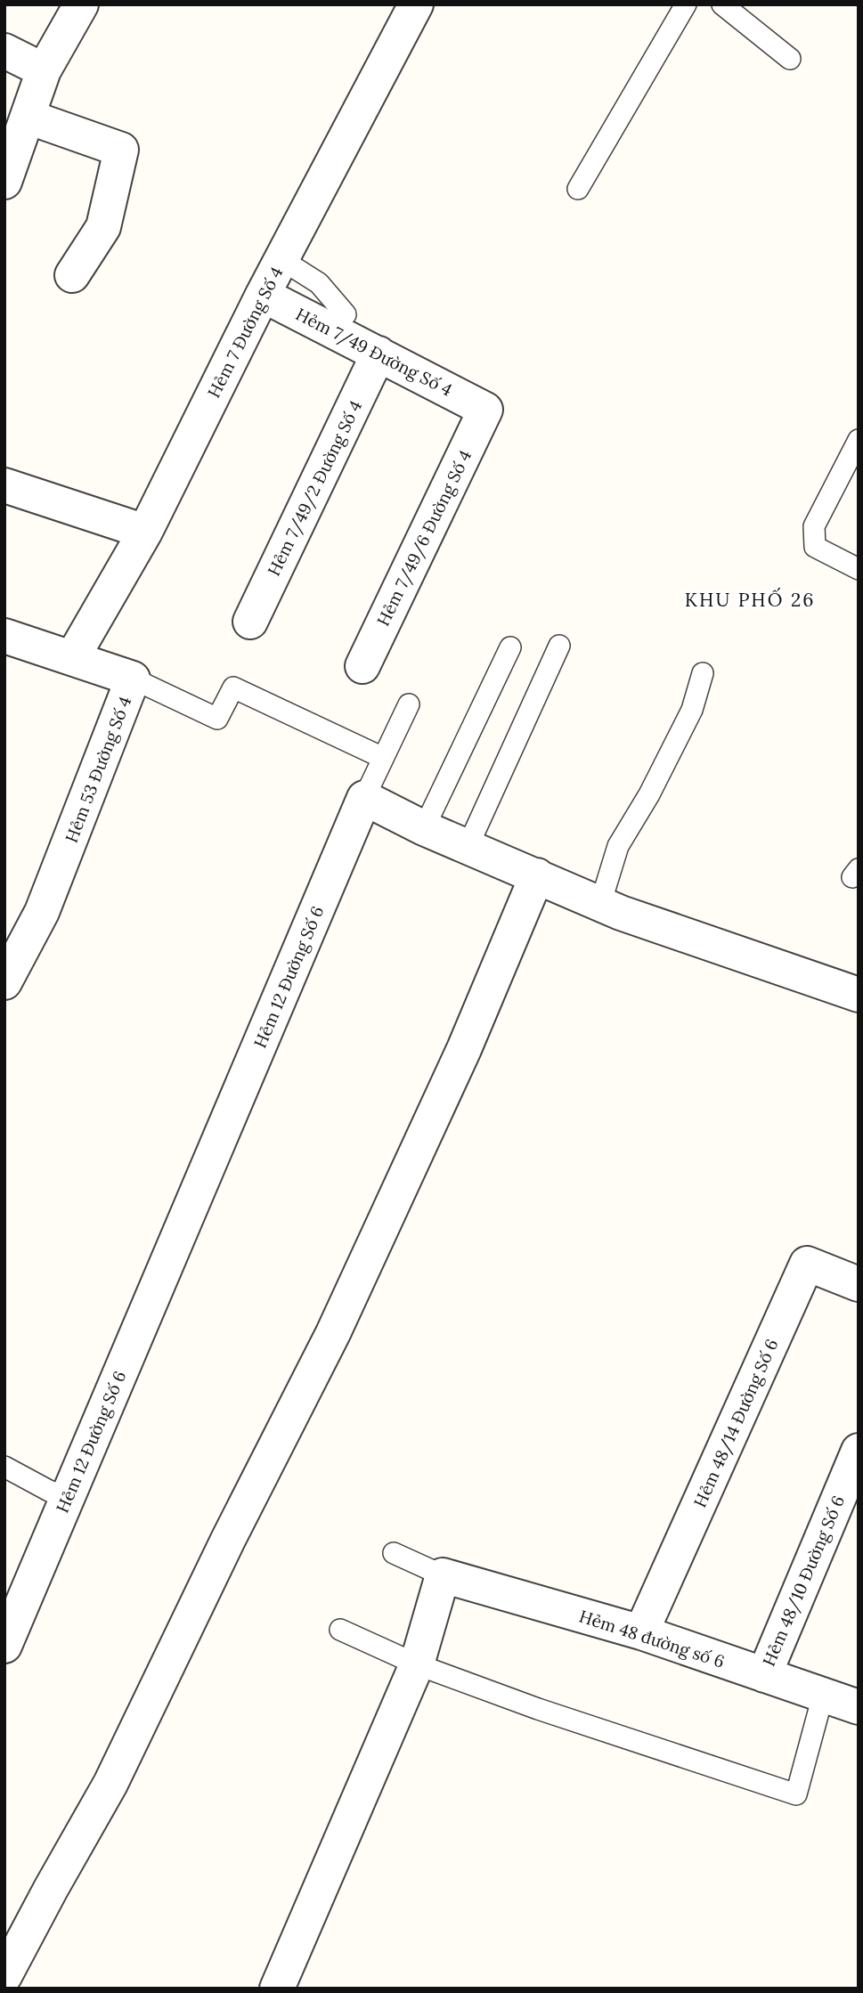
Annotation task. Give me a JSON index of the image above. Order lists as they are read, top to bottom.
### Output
{
  "streets": {
    "street": [
      "Hẻm 7 Đường Số 4",
      "Hẻm 7/49 Đường Số 4",
      "Hẻm 7/49/2 Đường Số 4",
      "Hẻm 7/49/6 Đường Số 4",
      "Hẻm 53 Đường Số 4",
      "Hẻm 12 Đường Số 6",
      "Hẻm 48/14 Đường Số 6",
      "Hẻm 48/10 Đường Số 6",
      "Hẻm 48 đường số 6"
    ]
  },
  "crossings": [
    ["Hẻm 7 Đường Số 4", "Hẻm 7/49 Đường Số 4"],
    ["Hẻm 7 Đường Số 4", "Hẻm 53 Đường Số 4"],
    ["Hẻm 7/49 Đường Số 4", "Hẻm 7/49/2 Đường Số 4"],
    ["Hẻm 7/49 Đường Số 4", "Hẻm 7/49/6 Đường Số 4"],
    ["Hẻm 48/14 Đường Số 6", "Hẻm 48 đường số 6"],
    ["Hẻm 48/10 Đường Số 6", "Hẻm 48 đường số 6"]
  ],
  "districts": ["KHU PHỐ 26"]
}
